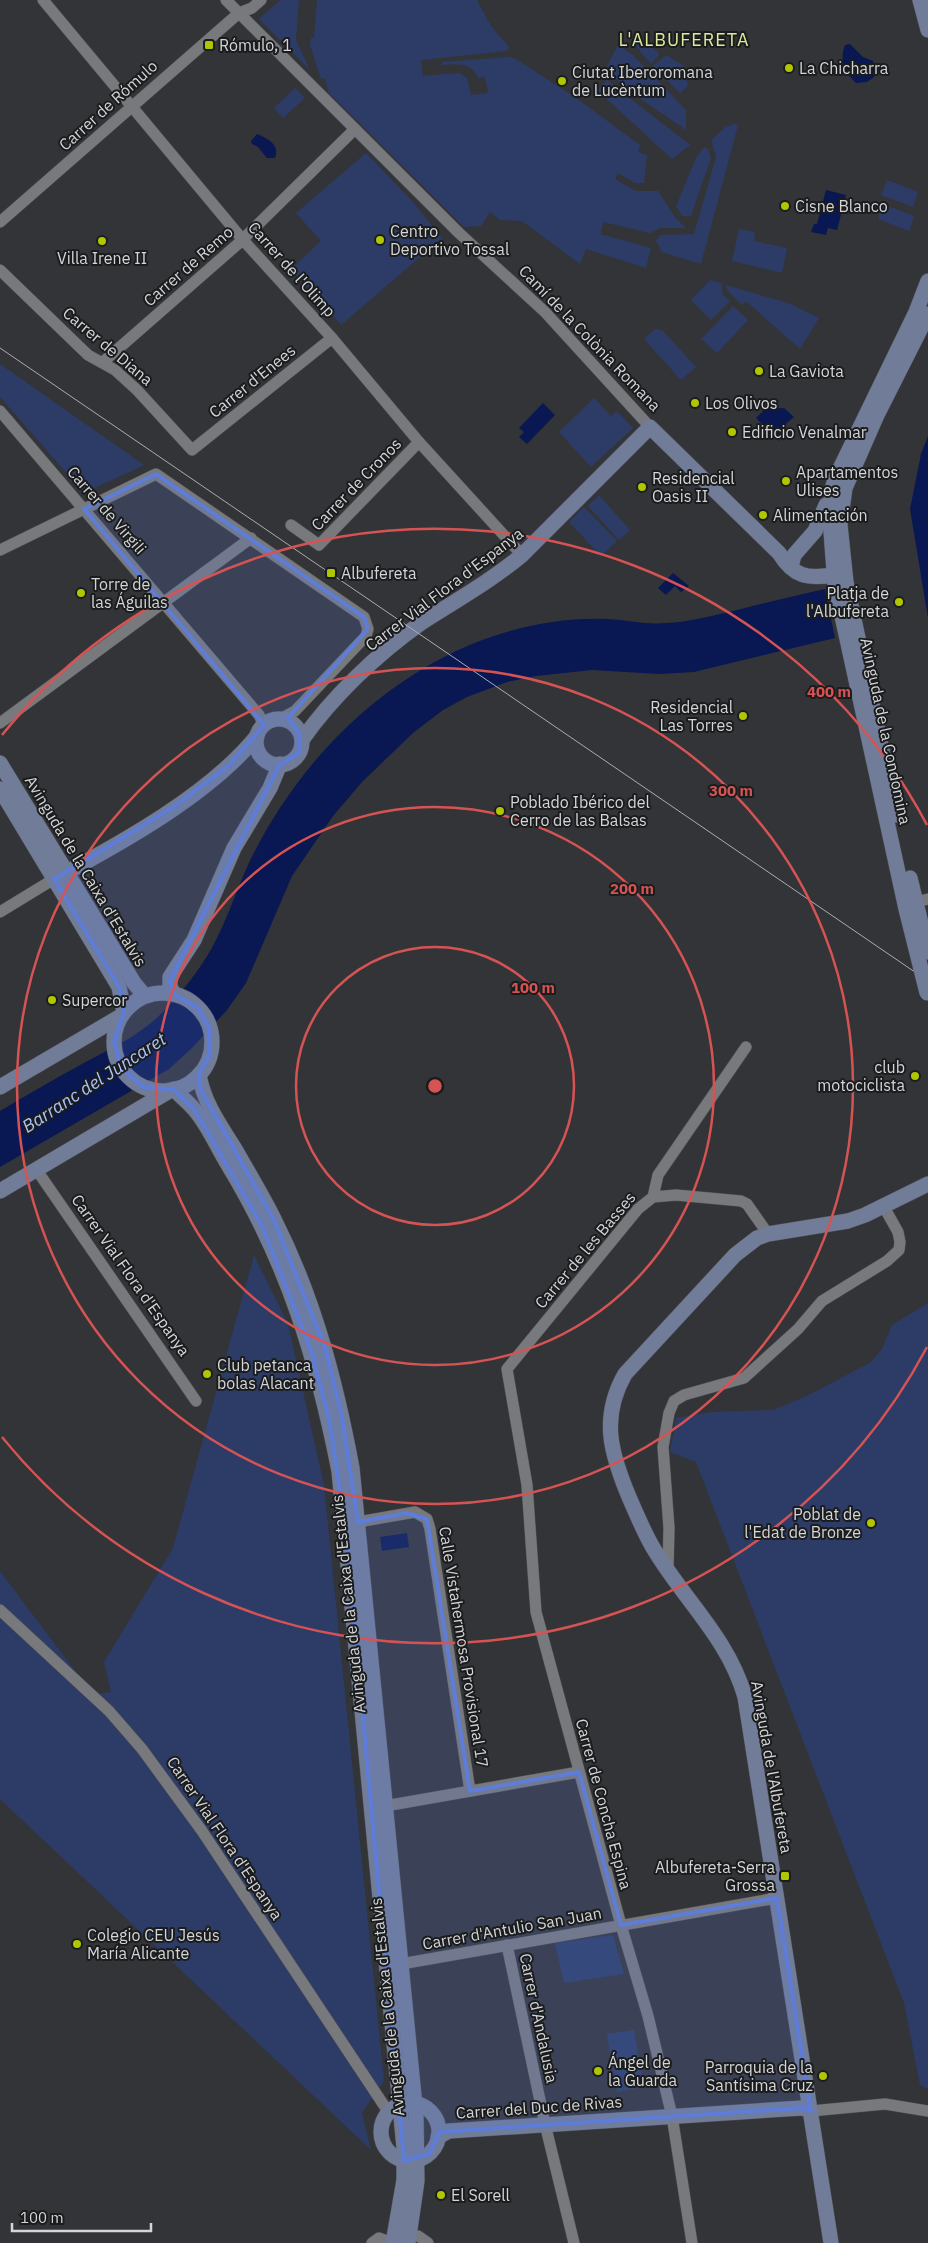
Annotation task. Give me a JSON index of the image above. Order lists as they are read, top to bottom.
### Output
{
  "streets": {
    "main road": [
      "Camí de la Colònia Romana",
      "Carrer Vial Flora d'Espanya",
      "Avinguda de la Condomina",
      "Avinguda de la Caixa d'Estalvis",
      "Avinguda de l'Albufereta",
      "Carrer del Duc de Rivas"
    ],
    "street": [
      "Carrer de Rómulo",
      "Carrer de Remo",
      "Carrer de l'Olimp",
      "Carrer de Diana",
      "Carrer d'Enees",
      "Carrer de Cronos",
      "Carrer de Virgili",
      "Carrer de les Basses",
      "Calle Vistahermosa Provisional 17",
      "Carrer de Concha Espina",
      "Carrer d'Antulio San Juan",
      "Carrer d'Andalusia"
    ]
  },
  "crossings": [
    ["Carrer de Rómulo", "Carrer de l'Olimp"],
    ["Carrer de Rómulo", "Camí de la Colònia Romana"],
    ["Carrer de Remo", "Carrer de l'Olimp"],
    ["Carrer de Remo", "Camí de la Colònia Romana"],
    ["Carrer de Remo", "Carrer de Diana"],
    ["Carrer de l'Olimp", "Carrer d'Enees"],
    ["Carrer de l'Olimp", "Carrer de Cronos"],
    ["Carrer de l'Olimp", "Carrer Vial Flora d'Espanya"],
    ["Camí de la Colònia Romana", "Carrer Vial Flora d'Espanya"],
    ["Carrer de Diana", "Carrer d'Enees"],
    ["Carrer de Virgili", "Carrer Vial Flora d'Espanya"],
    ["Carrer Vial Flora d'Espanya", "Avinguda de la Caixa d'Estalvis"],
    ["Avinguda de la Caixa d'Estalvis", "Calle Vistahermosa Provisional 17"],
    ["Avinguda de la Caixa d'Estalvis", "Carrer d'Antulio San Juan"],
    ["Carrer de les Basses", "Carrer de Concha Espina"],
    ["Avinguda de l'Albufereta", "Carrer d'Antulio San Juan"],
    ["Avinguda de l'Albufereta", "Carrer del Duc de Rivas"],
    ["Carrer de Concha Espina", "Carrer d'Antulio San Juan"],
    ["Carrer de Concha Espina", "Carrer del Duc de Rivas"],
    ["Carrer d'Antulio San Juan", "Carrer d'Andalusia"],
    ["Carrer d'Andalusia", "Carrer del Duc de Rivas"]
  ],
  "districts": ["L'ALBUFERETA"],
  "water": ["Barranc del Juncaret"],
  "places": {
    "transit": ["Rómulo, 1", "Albufereta", "Albufereta-Serra Grossa"],
    "other": [
      "La Chicharra",
      "Ciutat Iberoromana de Lucèntum",
      "Cisne Blanco",
      "Centro Deportivo Tossal",
      "Villa Irene II",
      "La Gaviota",
      "Los Olivos",
      "Edificio Venalmar",
      "Apartamentos Ulises",
      "Residencial Oasis II",
      "Alimentación",
      "Torre de las Águilas",
      "Platja de l'Albufereta",
      "Residencial Las Torres",
      "Poblado Ibérico del Cerro de las Balsas",
      "Supercor",
      "club motociclista",
      "Club petanca bolas Alacant",
      "Poblat de l'Edat de Bronze",
      "Colegio CEU Jesús María Alicante",
      "Ángel de la Guarda",
      "Parroquia de la Santísima Cruz",
      "El Sorell"
    ]
  },
  "scale_bar": "100 m",
  "rings": [
    "400 m",
    "300 m",
    "200 m",
    "100 m"
  ]
}
